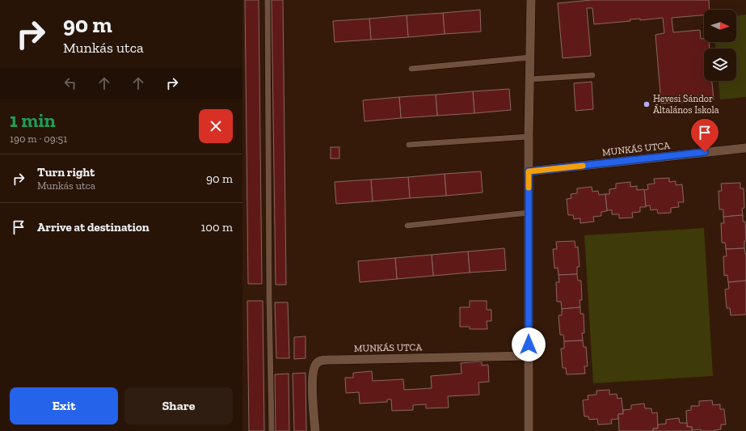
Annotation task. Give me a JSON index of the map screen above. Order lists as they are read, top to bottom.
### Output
{
  "streets": {
    "street": ["MUNKÁS UTCA"]
  },
  "places": ["Hevesi Sándor Általános Iskola"],
  "north": "right",
  "page": {
    "turn": ["90 m", "Munkás utca"],
    "heading": ["1 min", "190 m · 09:51"],
    "list": [
      {
        "name": "Turn right",
        "note": "Munkás utca",
        "value": "90 m"
      },
      {
        "name": "Arrive at destination",
        "value": "100 m"
      }
    ],
    "buttons": ["Exit", "Share"]
  }
}
